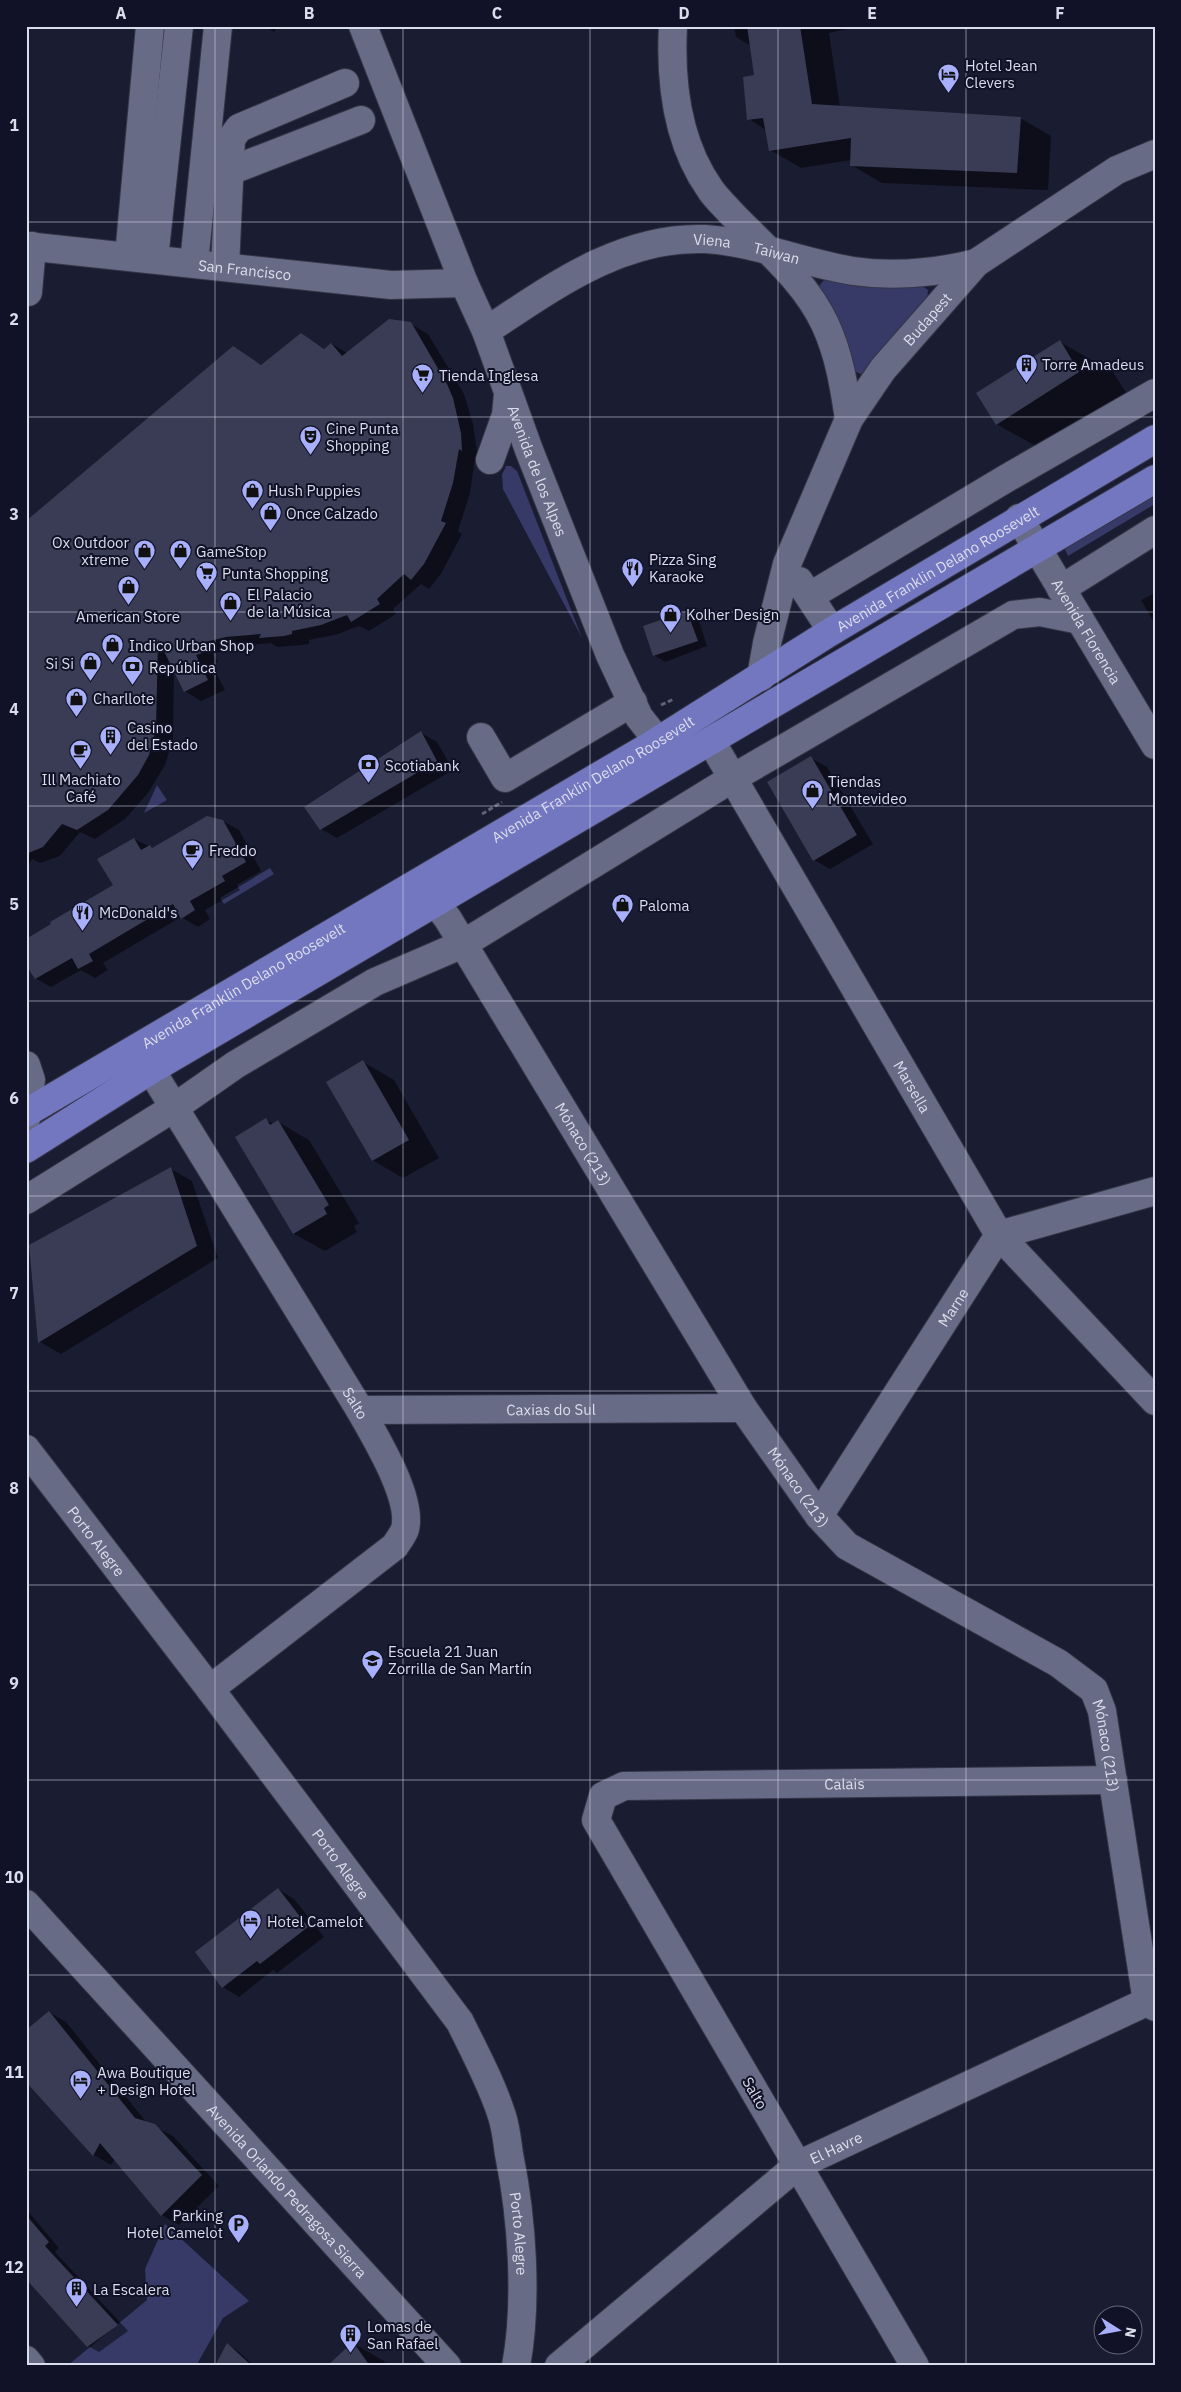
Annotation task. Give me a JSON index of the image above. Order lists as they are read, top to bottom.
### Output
{
  "streets": {
    "main road": ["Avenida Franklin Delano Roosevelt"],
    "street": [
      "Viena",
      "Taiwan",
      "San Francisco",
      "Budapest",
      "Avenida de los Alpes",
      "Avenida Florencia",
      "Marsella",
      "Mónaco (213)",
      "Marne",
      "Salto",
      "Caxias do Sul",
      "Porto Alegre",
      "Calais",
      "El Havre",
      "Avenida Orlando Pedragosa Sierra"
    ]
  },
  "crossings": [
    ["Viena", "Taiwan"],
    ["Viena", "Avenida de los Alpes"],
    ["Taiwan", "Budapest"],
    ["San Francisco", "Avenida de los Alpes"],
    ["Budapest", "Avenida Franklin Delano Roosevelt"],
    ["Avenida de los Alpes", "Avenida Franklin Delano Roosevelt"],
    ["Avenida Franklin Delano Roosevelt", "Avenida Florencia"],
    ["Avenida Franklin Delano Roosevelt", "Marsella"],
    ["Avenida Franklin Delano Roosevelt", "Mónaco (213)"],
    ["Avenida Franklin Delano Roosevelt", "Salto"],
    ["Marsella", "Marne"],
    ["Mónaco (213)", "Marne"],
    ["Mónaco (213)", "Caxias do Sul"],
    ["Mónaco (213)", "Calais"],
    ["Mónaco (213)", "El Havre"],
    ["Salto", "Caxias do Sul"],
    ["Salto", "Porto Alegre"],
    ["Salto", "Calais"],
    ["Salto", "El Havre"]
  ],
  "places": {
    "hotel": ["Hotel Jean Clevers", "Hotel Camelot", "Awa Boutique + Design Hotel"],
    "building": [
      "Torre Amadeus",
      "Casino del Estado",
      "La Escalera",
      "Lomas de San Rafael"
    ],
    "supermarket": ["Tienda Inglesa", "Punta Shopping"],
    "theatre": ["Cine Punta Shopping"],
    "shop": [
      "Hush Puppies",
      "Once Calzado",
      "Ox Outdoor xtreme",
      "GameStop",
      "American Store",
      "El Palacio de la Música",
      "Kolher Design",
      "Indico Urban Shop",
      "Si Si",
      "Charllote",
      "Tiendas Montevideo",
      "Paloma"
    ],
    "restaurant": ["Pizza Sing Karaoke", "McDonald's"],
    "bank": ["República", "Scotiabank"],
    "cafe": ["Ill Machiato Café", "Freddo"],
    "school or university": ["Escuela 21 Juan Zorrilla de San Martín"],
    "parking": ["Parking Hotel Camelot"]
  },
  "north": "right",
  "grid": {
    "columns": [
      "A",
      "B",
      "C",
      "D",
      "E",
      "F"
    ],
    "rows": [
      "1",
      "2",
      "3",
      "4",
      "5",
      "6",
      "7",
      "8",
      "9",
      "10",
      "11",
      "12"
    ]
  }
}
